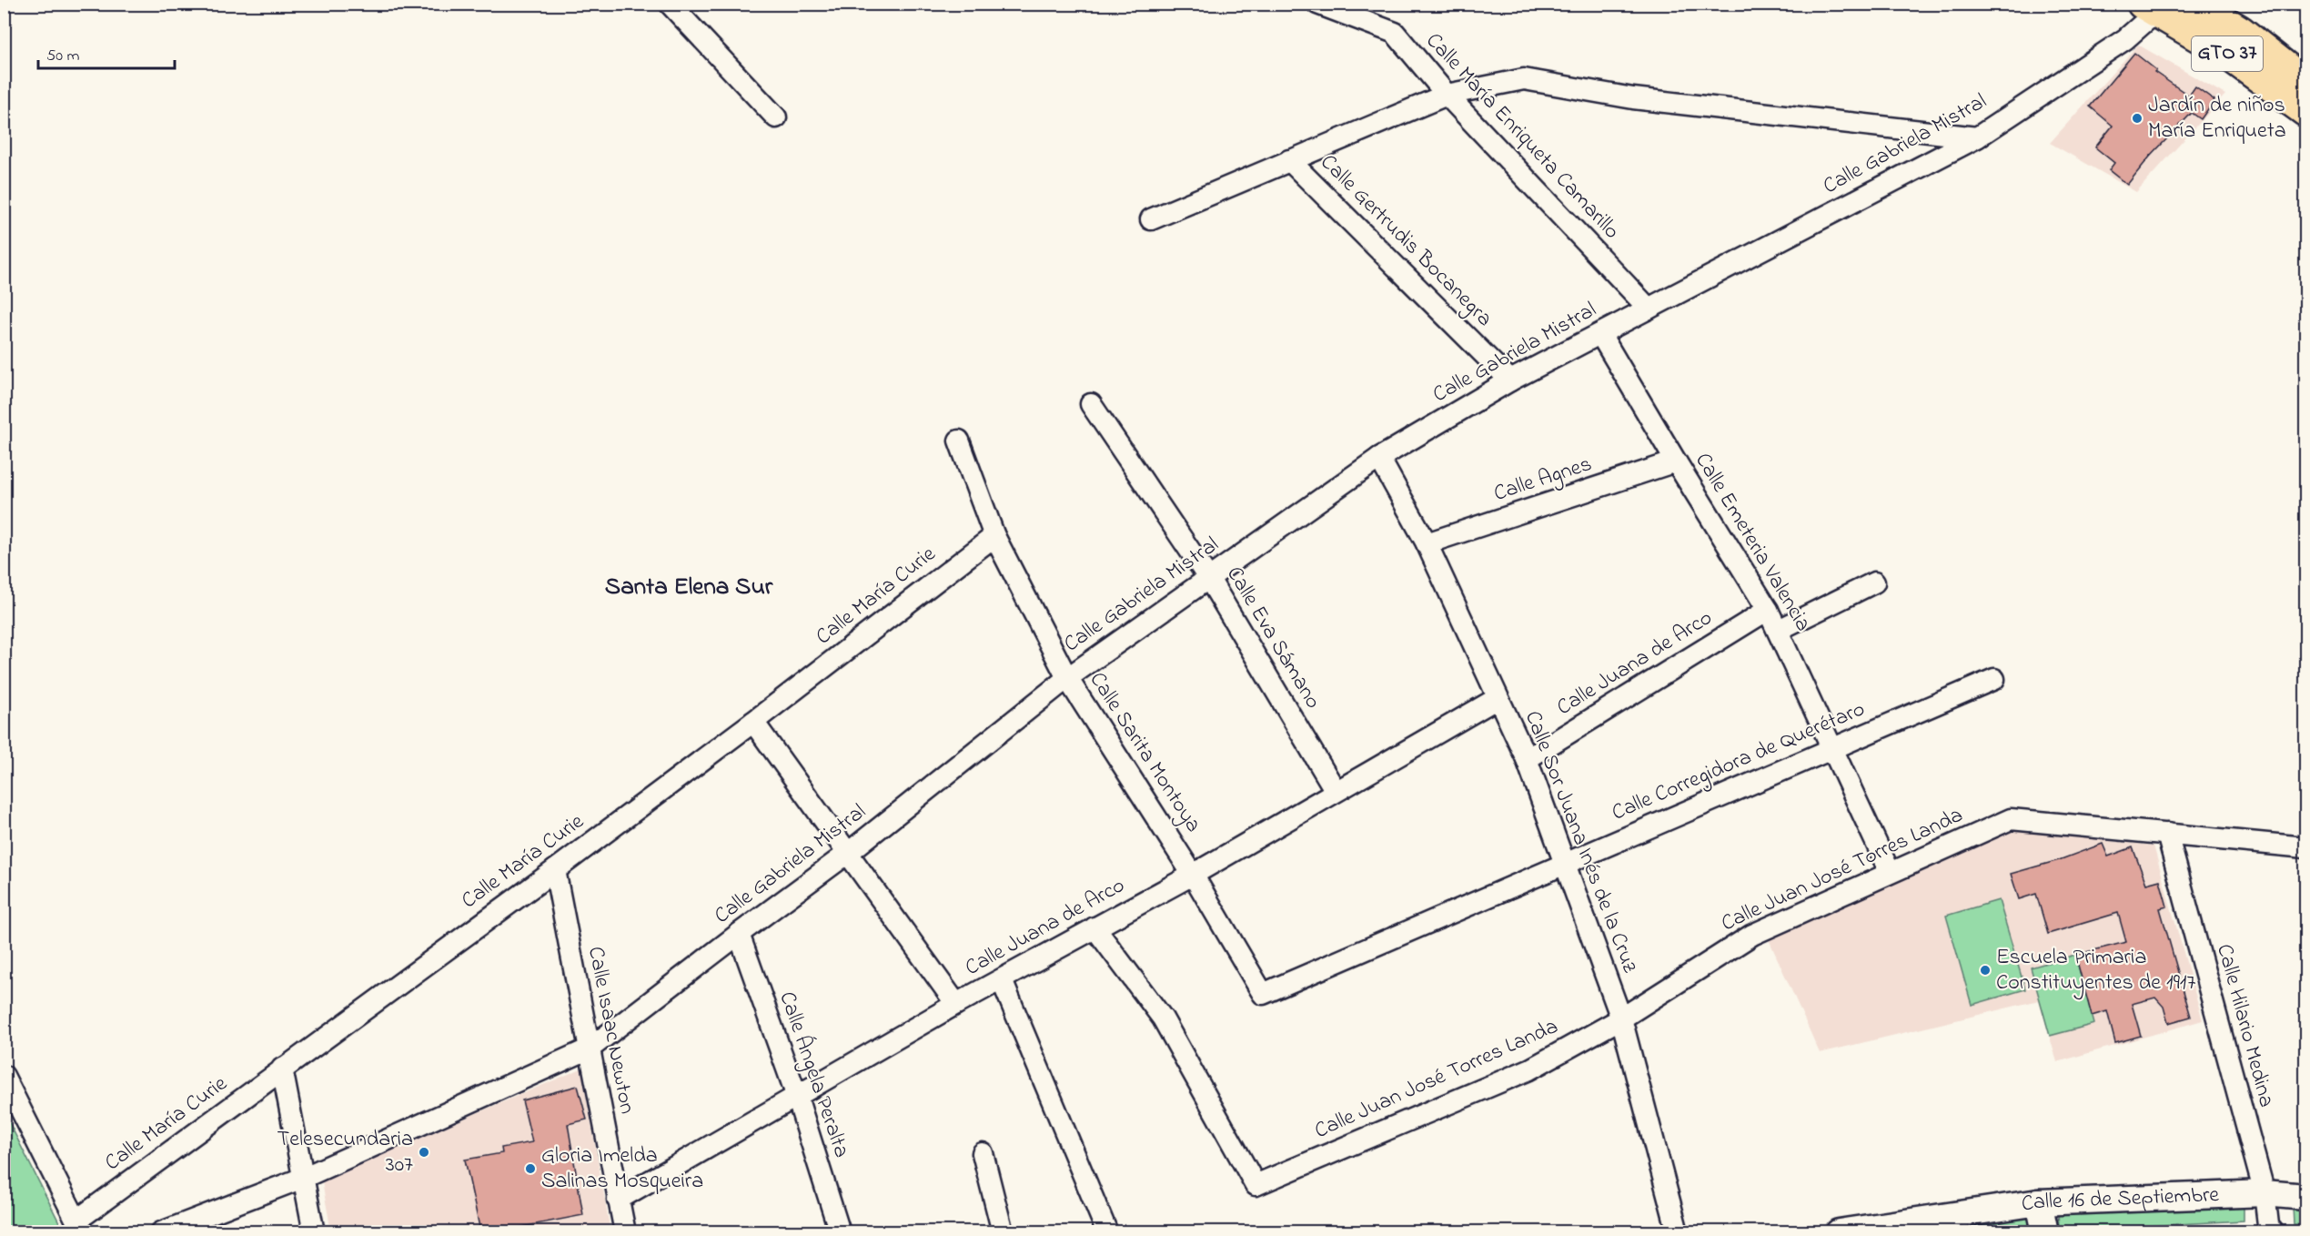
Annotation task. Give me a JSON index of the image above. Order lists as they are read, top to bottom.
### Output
{
  "streets": {
    "main road": ["GTO 37"],
    "street": [
      "Calle María Enriqueta Camarillo",
      "Calle Gabriela Mistral",
      "Calle Gertrudis Bocanegra",
      "Calle Agnes",
      "Calle Emeteria Valencia",
      "Calle María Curie",
      "Calle Eva Sámano",
      "Calle Juana de Arco",
      "Calle Sarita Montoya",
      "Calle Corregidora de Querétaro",
      "Calle Sor Juana Inés de la Cruz",
      "Calle Juan José Torres Landa",
      "Calle Hilario Medina",
      "Calle Isaac Newton",
      "Calle Ángela Peralta",
      "Calle 16 de Septiembre"
    ]
  },
  "crossings": [
    ["GTO 37", "Calle Gabriela Mistral"],
    ["Calle María Enriqueta Camarillo", "Calle Gabriela Mistral"],
    ["Calle Gabriela Mistral", "Calle Gertrudis Bocanegra"],
    ["Calle Gabriela Mistral", "Calle Emeteria Valencia"],
    ["Calle Gabriela Mistral", "Calle Eva Sámano"],
    ["Calle Gabriela Mistral", "Calle Sarita Montoya"],
    ["Calle Gabriela Mistral", "Calle Sor Juana Inés de la Cruz"],
    ["Calle Gabriela Mistral", "Calle Isaac Newton"],
    ["Calle Gabriela Mistral", "Calle Ángela Peralta"],
    ["Calle Agnes", "Calle Emeteria Valencia"],
    ["Calle Agnes", "Calle Sor Juana Inés de la Cruz"],
    ["Calle Emeteria Valencia", "Calle Juana de Arco"],
    ["Calle Emeteria Valencia", "Calle Corregidora de Querétaro"],
    ["Calle Emeteria Valencia", "Calle Juan José Torres Landa"],
    ["Calle María Curie", "Calle Sarita Montoya"],
    ["Calle María Curie", "Calle Isaac Newton"],
    ["Calle Eva Sámano", "Calle Juana de Arco"],
    ["Calle Juana de Arco", "Calle Sarita Montoya"],
    ["Calle Juana de Arco", "Calle Sor Juana Inés de la Cruz"],
    ["Calle Juana de Arco", "Calle Juan José Torres Landa"],
    ["Calle Juana de Arco", "Calle Isaac Newton"],
    ["Calle Juana de Arco", "Calle Ángela Peralta"],
    ["Calle Sarita Montoya", "Calle Corregidora de Querétaro"],
    ["Calle Corregidora de Querétaro", "Calle Sor Juana Inés de la Cruz"],
    ["Calle Sor Juana Inés de la Cruz", "Calle Juan José Torres Landa"],
    ["Calle Juan José Torres Landa", "Calle Hilario Medina"],
    ["Calle Hilario Medina", "Calle 16 de Septiembre"]
  ],
  "districts": ["Santa Elena Sur"],
  "places": [
    "Jardín de niños María Enriqueta",
    "Escuela Primaria Constituyentes de 1917",
    "Telesecundaria 307",
    "Gloria Imelda Salinas Mosqueira"
  ],
  "scale_bar": "50 m"
}
